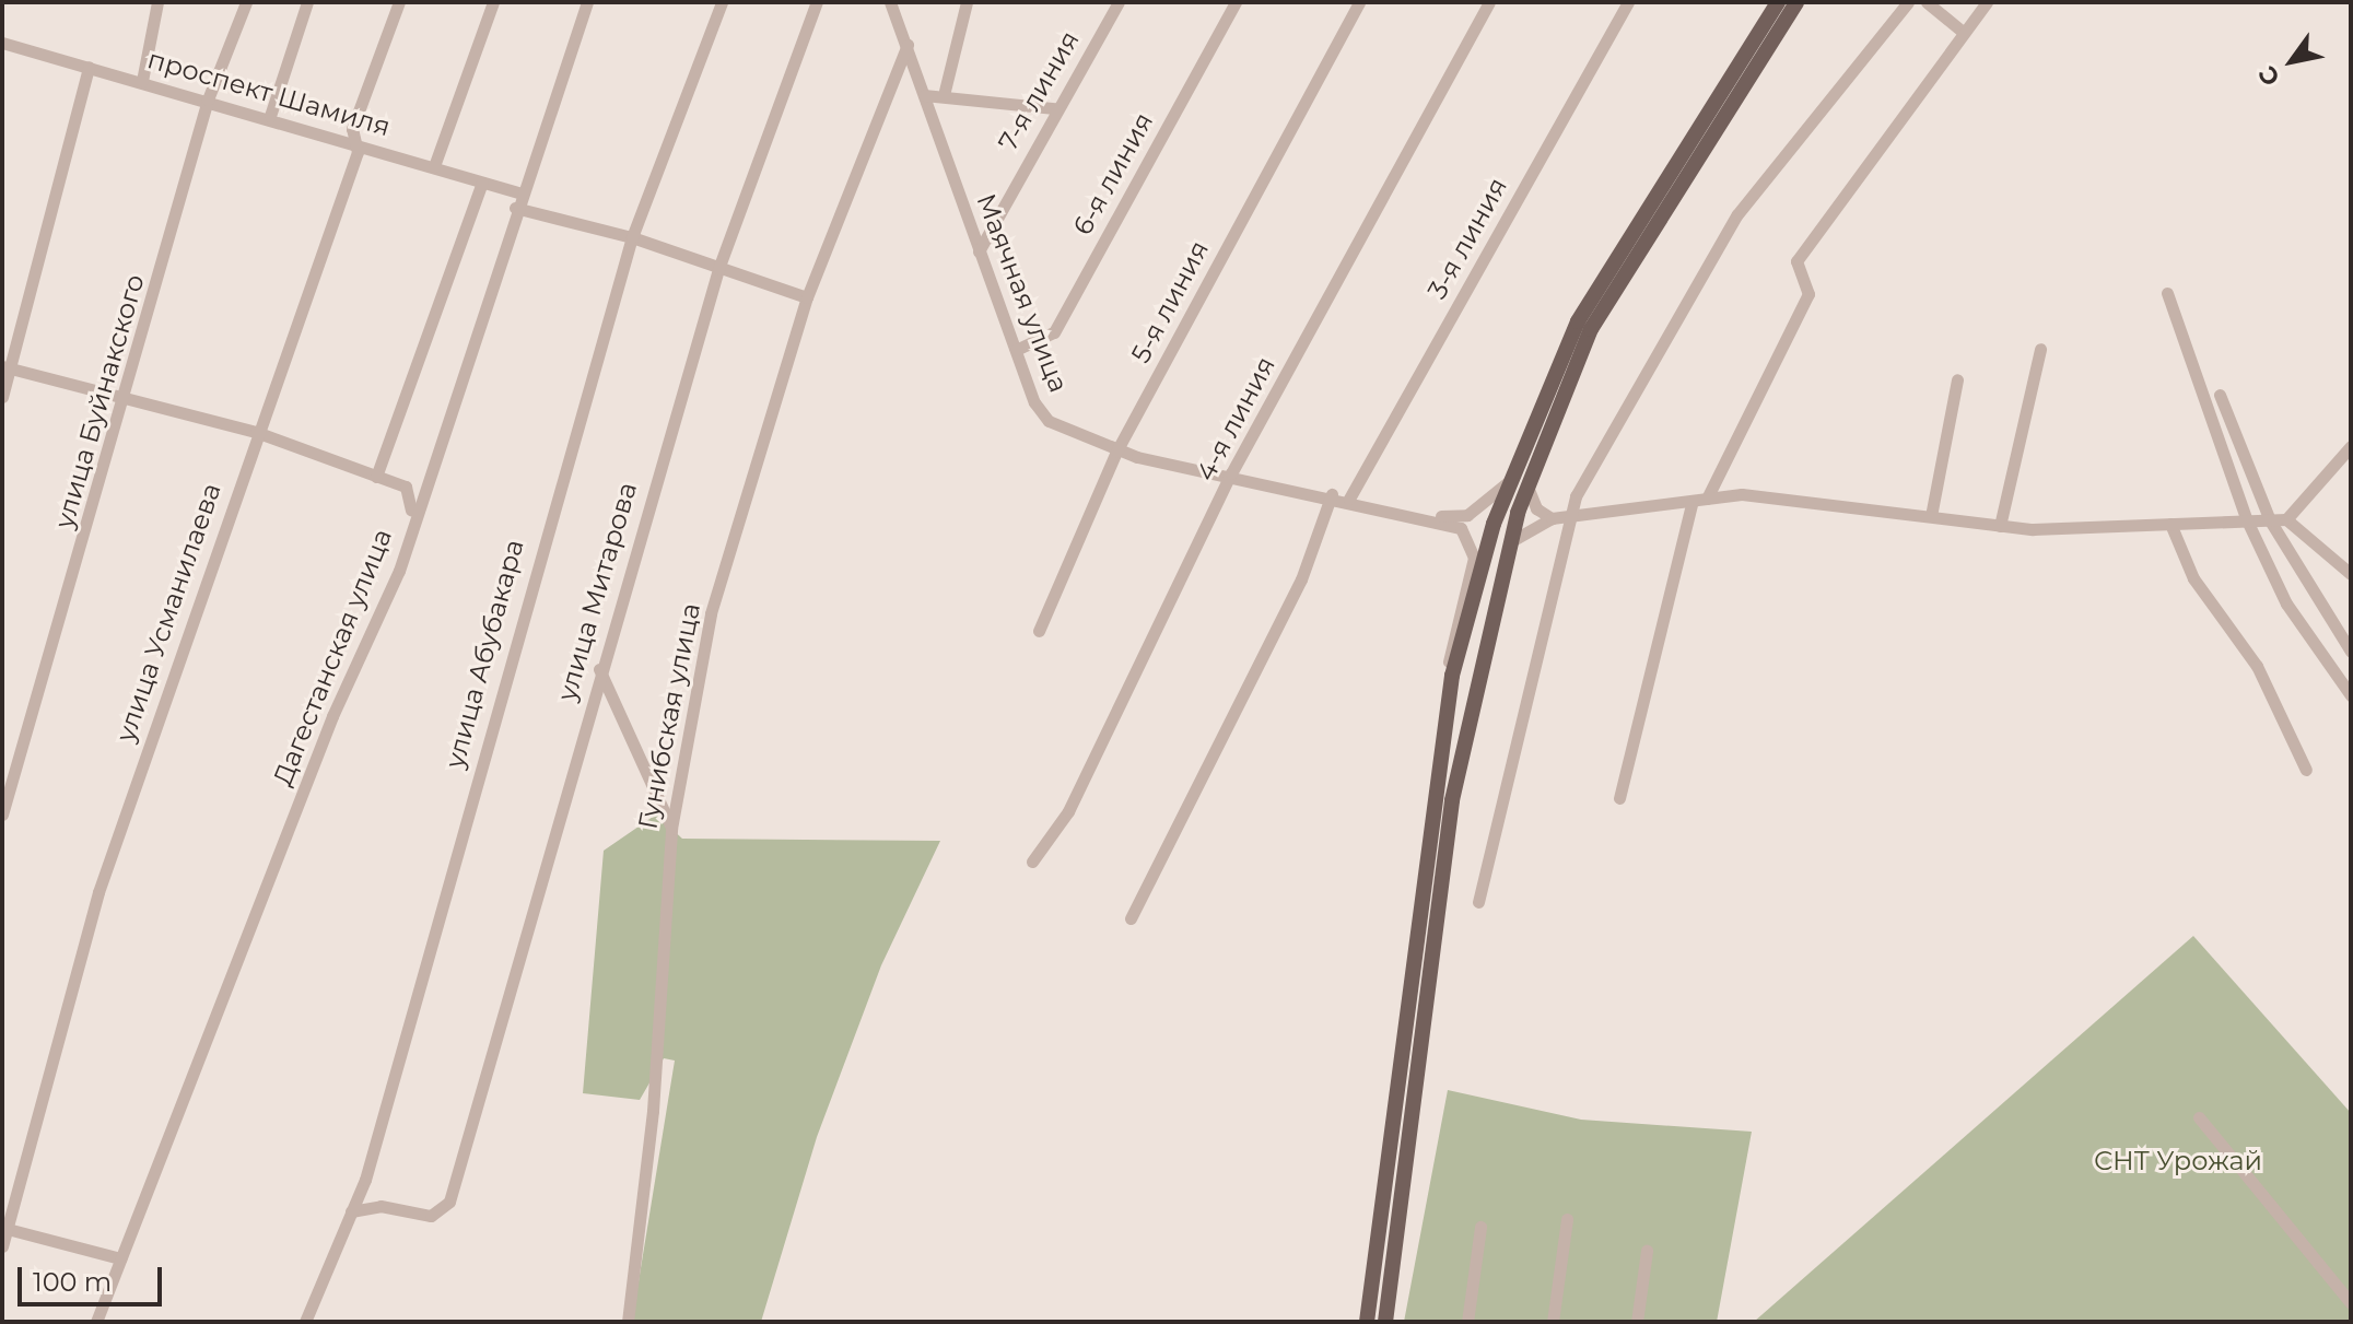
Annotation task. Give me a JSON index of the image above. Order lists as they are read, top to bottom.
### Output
{
  "streets": {
    "street": [
      "7-я линия",
      "проспект Шамиля",
      "6-я линия",
      "3-я линия",
      "Маячная улица",
      "5-я линия",
      "улица Буйнакского",
      "4-я линия",
      "улица Митарова",
      "улица Усманилаева",
      "улица Абубакара",
      "Дагестанская улица",
      "Гунибская улица"
    ]
  },
  "crossings": [
    ["7-я линия", "Маячная улица"],
    ["проспект Шамиля", "улица Буйнакского"],
    ["проспект Шамиля", "улица Усманилаева"],
    ["проспект Шамиля", "Дагестанская улица"],
    ["6-я линия", "Маячная улица"],
    ["3-я линия", "Маячная улица"],
    ["Маячная улица", "5-я линия"],
    ["Маячная улица", "4-я линия"],
    ["Маячная улица", "Гунибская улица"],
    ["улица Митарова", "улица Абубакара"]
  ],
  "parks": ["СНТ Урожай"],
  "scale_bar": "100 m",
  "north": "bottom left"
}
